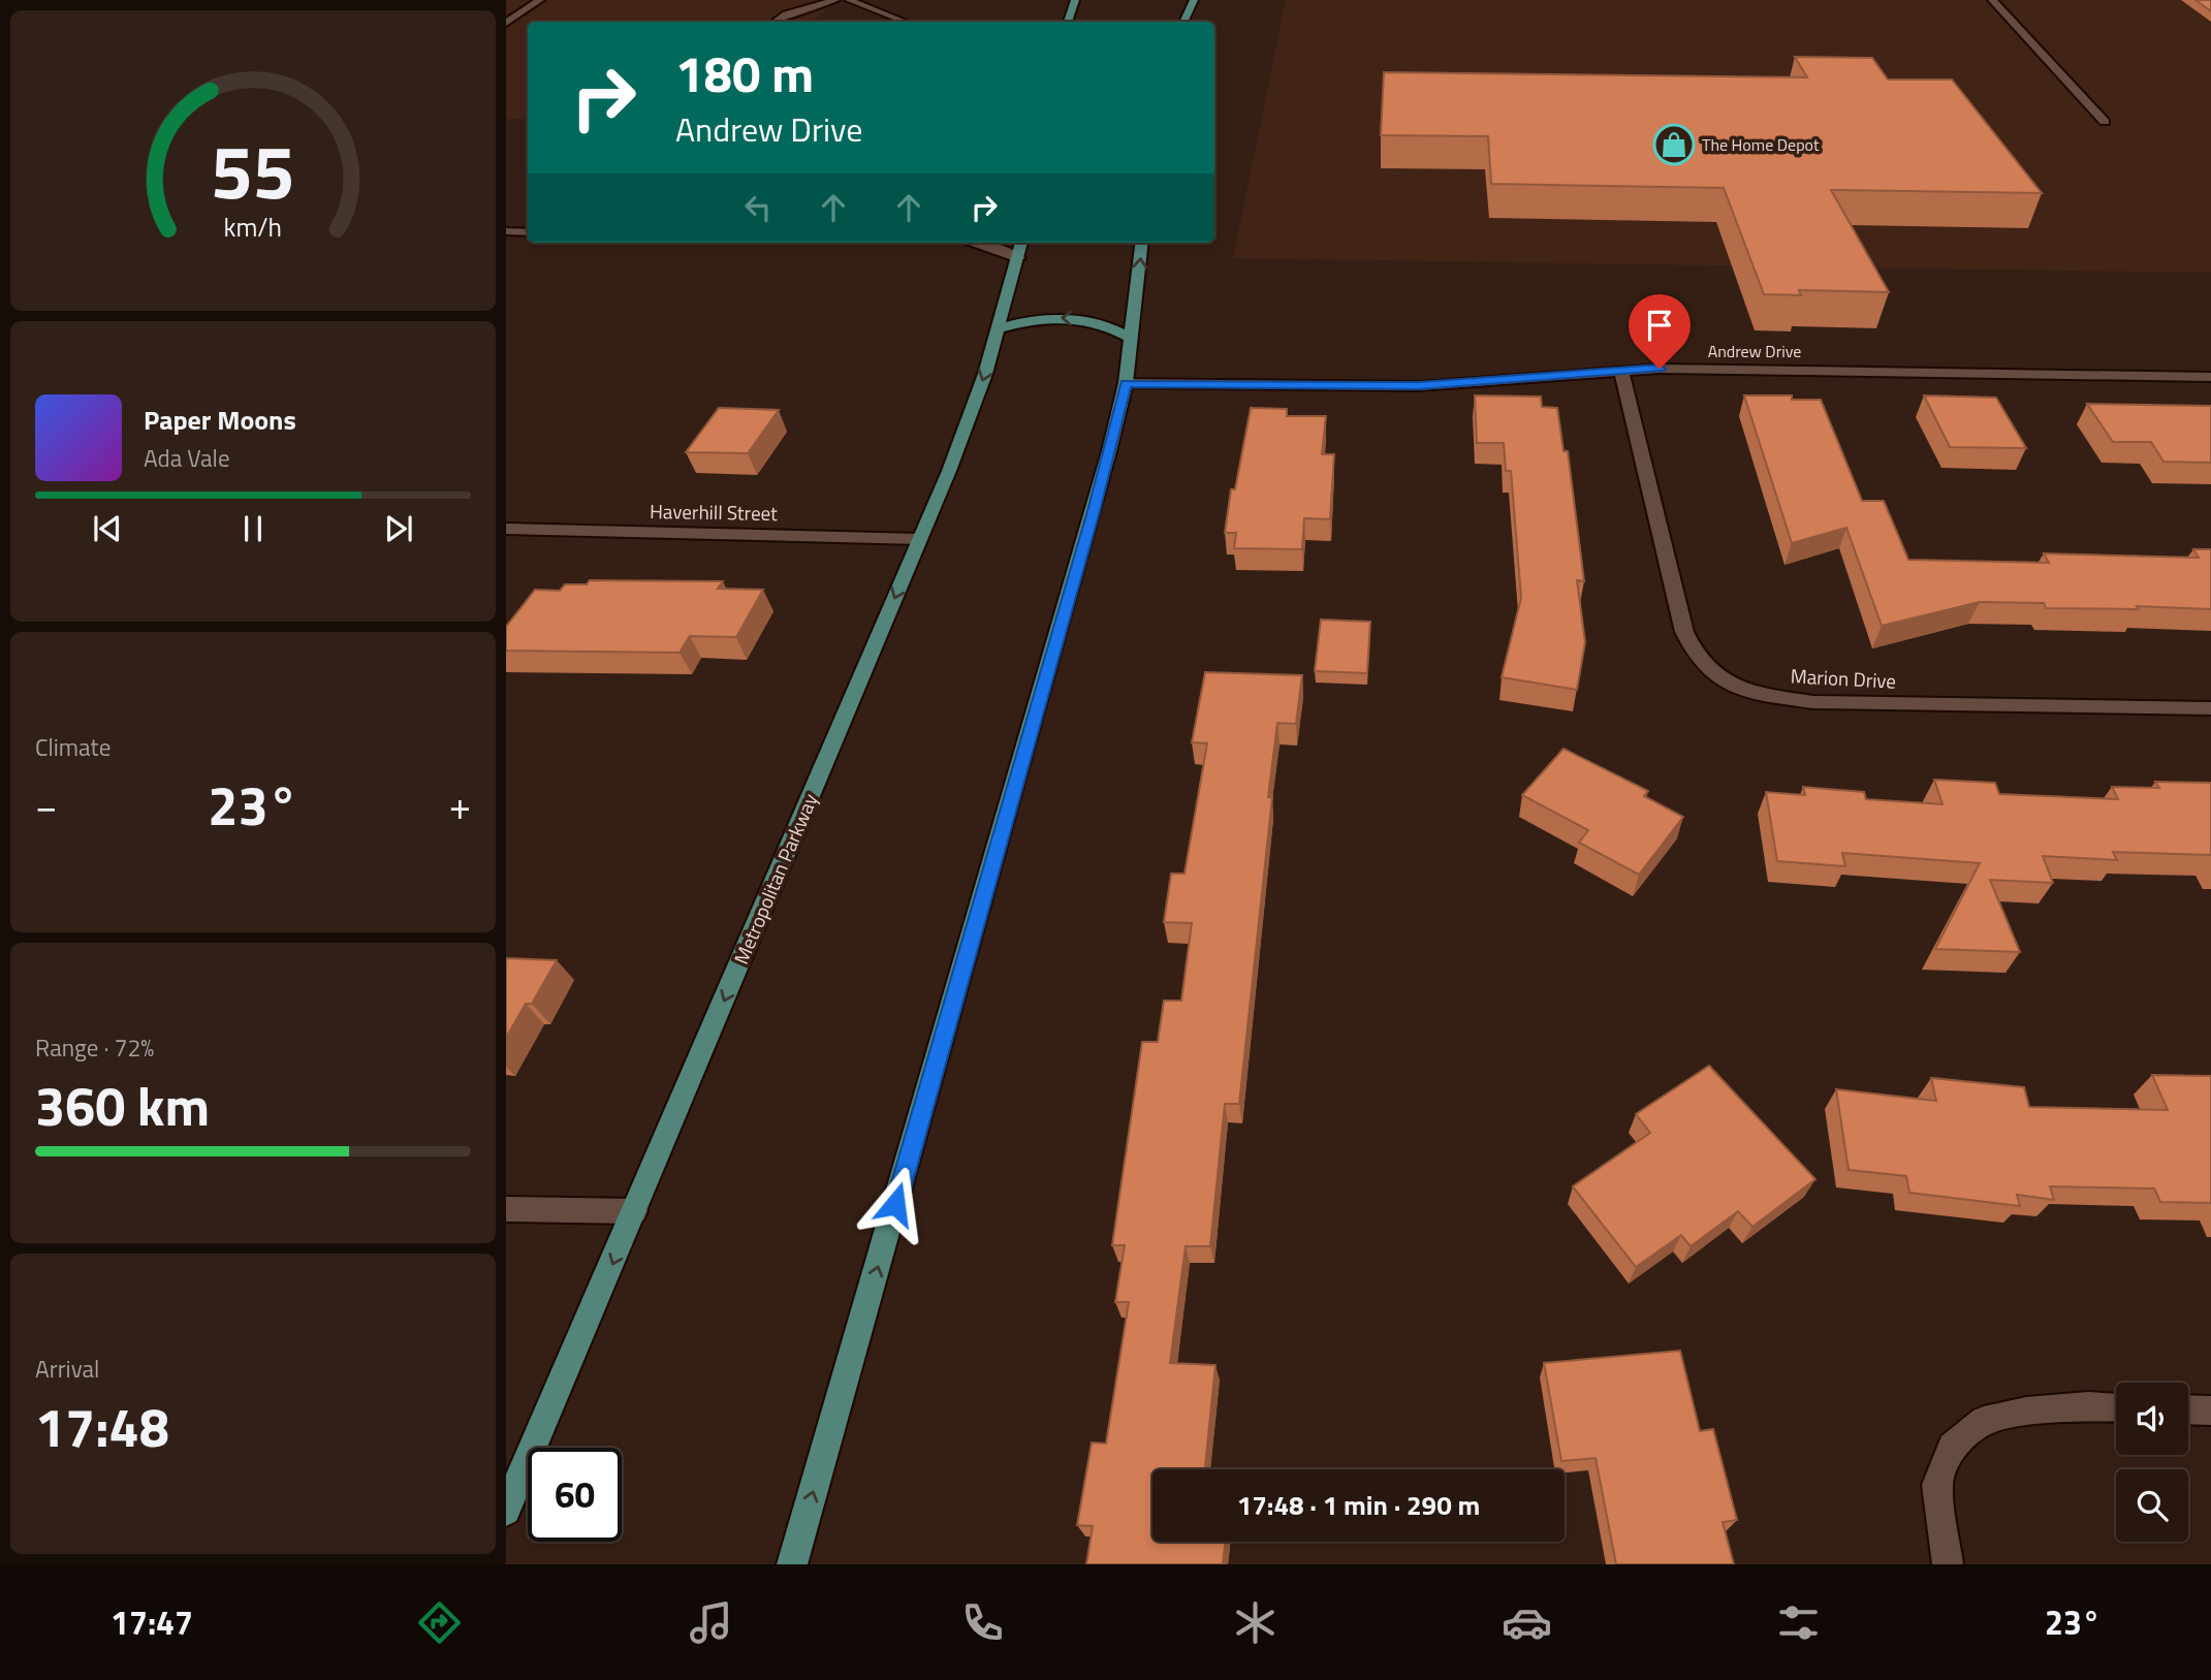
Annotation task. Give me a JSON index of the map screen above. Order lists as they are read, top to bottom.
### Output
{
  "streets": {
    "main road": ["Metropolitan Parkway"],
    "street": ["Andrew Drive", "Haverhill Street", "Marion Drive"]
  },
  "crossings": [
    ["Andrew Drive", "Marion Drive"],
    ["Haverhill Street", "Metropolitan Parkway"]
  ],
  "one_way": ["Metropolitan Parkway"],
  "places": {
    "shop": ["The Home Depot"]
  },
  "page": {
    "turn": ["180 m", "Andrew Drive"],
    "song": ["Paper Moons", "Ada Vale"],
    "tile": [
      "Climate",
      ["Range · 72%", "360 km"],
      ["Arrival", "17:48"]
    ],
    "heat": ["−", "23°", "+"],
    "limit": "60",
    "trip": "17:48 · 1 min · 290 m",
    "tabs": ["17:47", "23°"],
    "gauge": ["55", "km/h"]
  }
}
